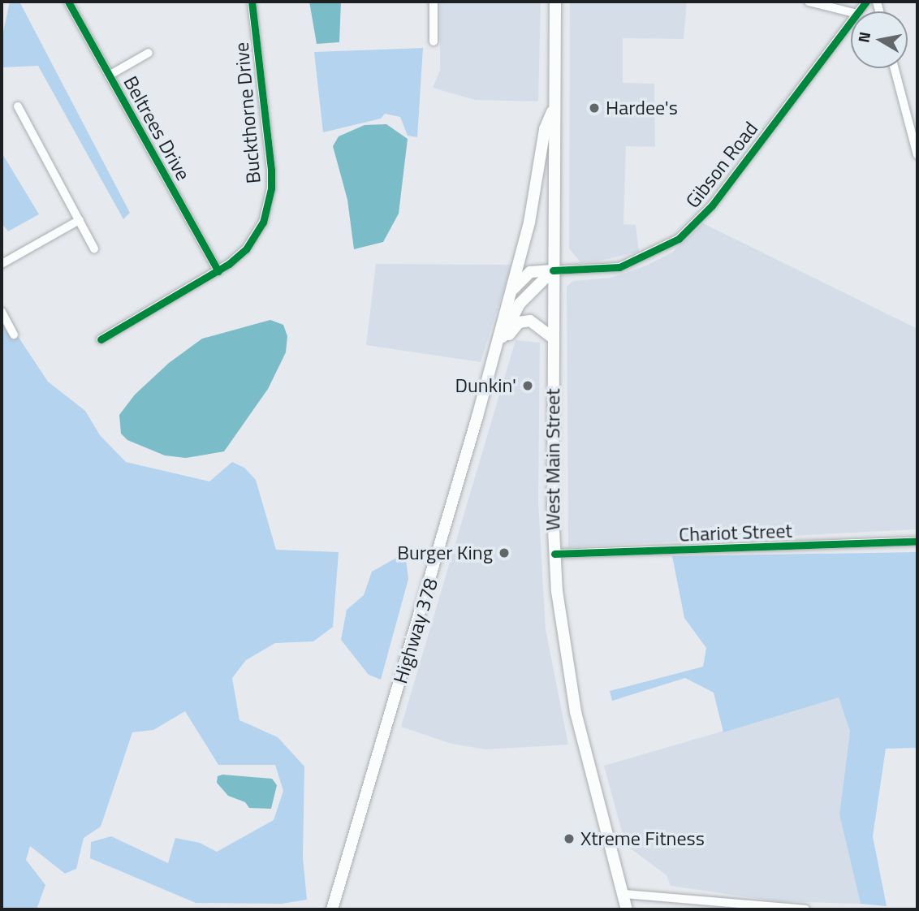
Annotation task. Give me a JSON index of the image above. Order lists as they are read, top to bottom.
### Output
{
  "streets": {
    "main road": ["West Main Street", "Highway 378"],
    "street": [
      "Buckthorne Drive",
      "Beltrees Drive",
      "Gibson Road",
      "Chariot Street"
    ]
  },
  "crossings": [
    ["Buckthorne Drive", "Beltrees Drive"],
    ["Gibson Road", "West Main Street"],
    ["West Main Street", "Chariot Street"]
  ],
  "places": [
    "Hardee's",
    "Dunkin'",
    "Burger King",
    "Xtreme Fitness"
  ],
  "north": "left"
}
